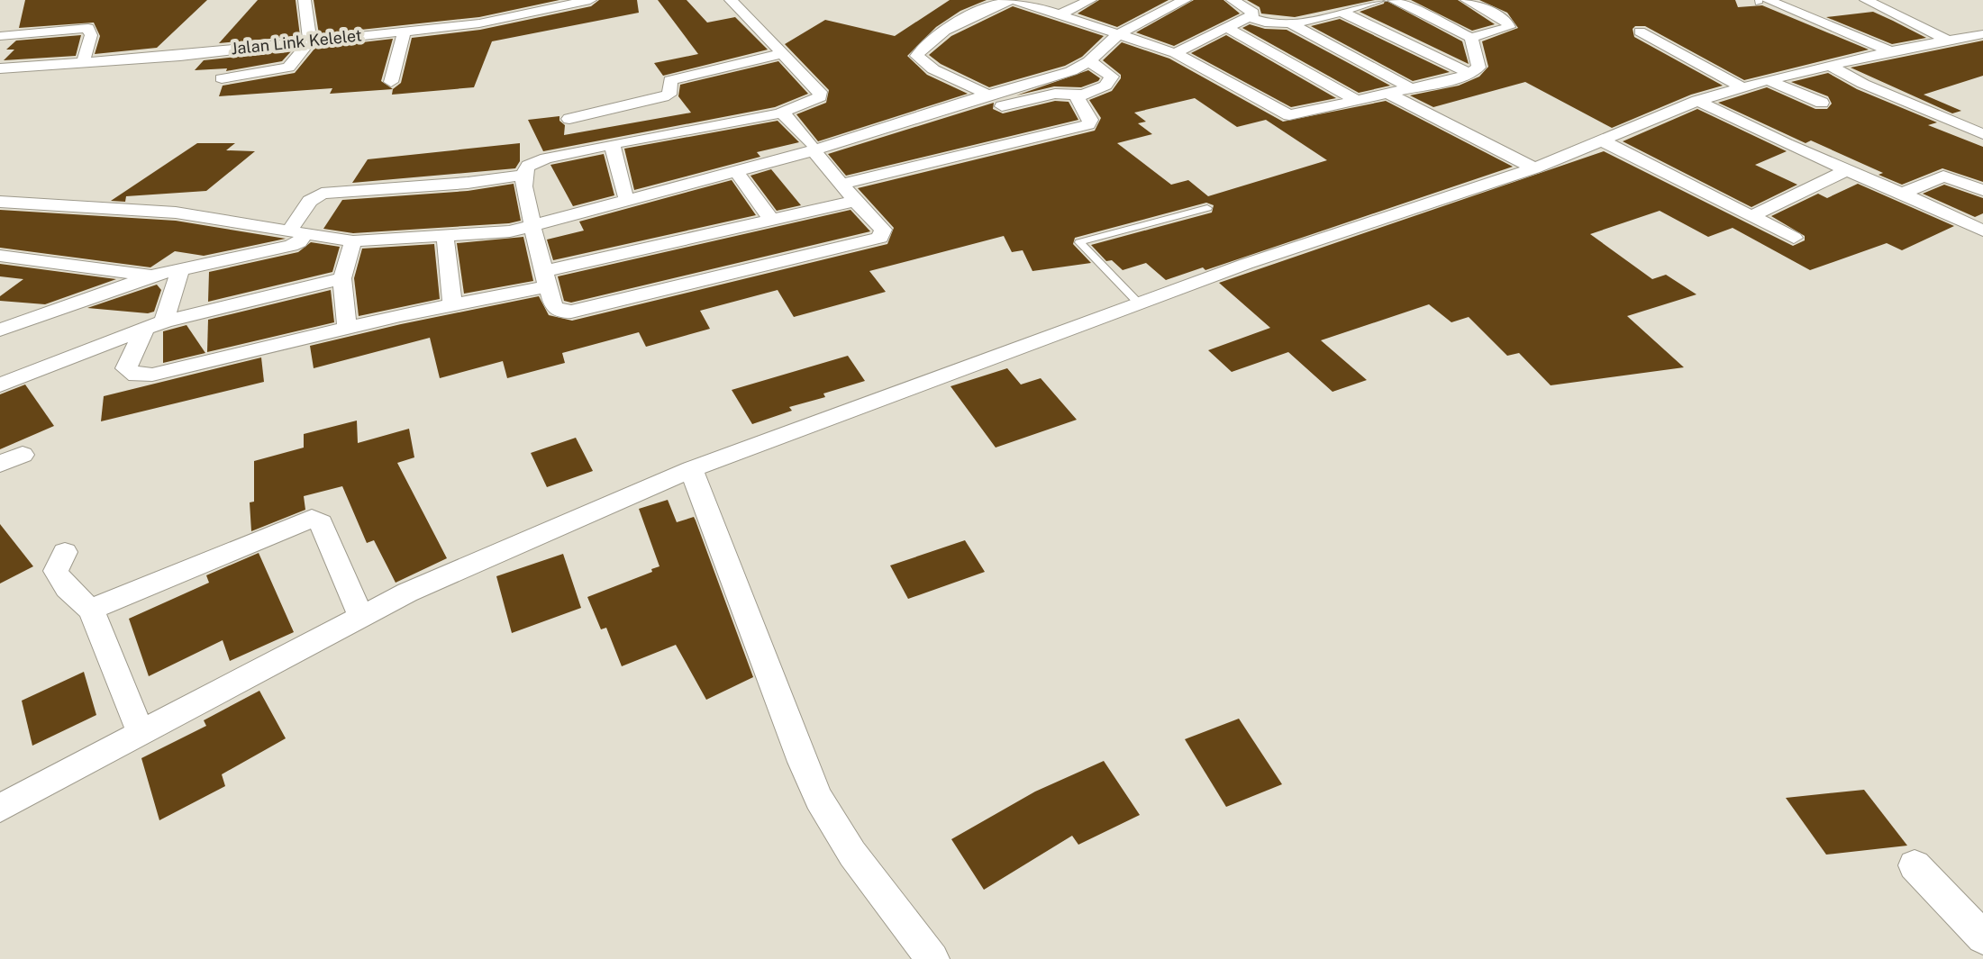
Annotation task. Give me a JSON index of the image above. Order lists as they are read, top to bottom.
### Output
{
  "streets": {
    "street": ["Jalan Link Kelelet"]
  }
}
